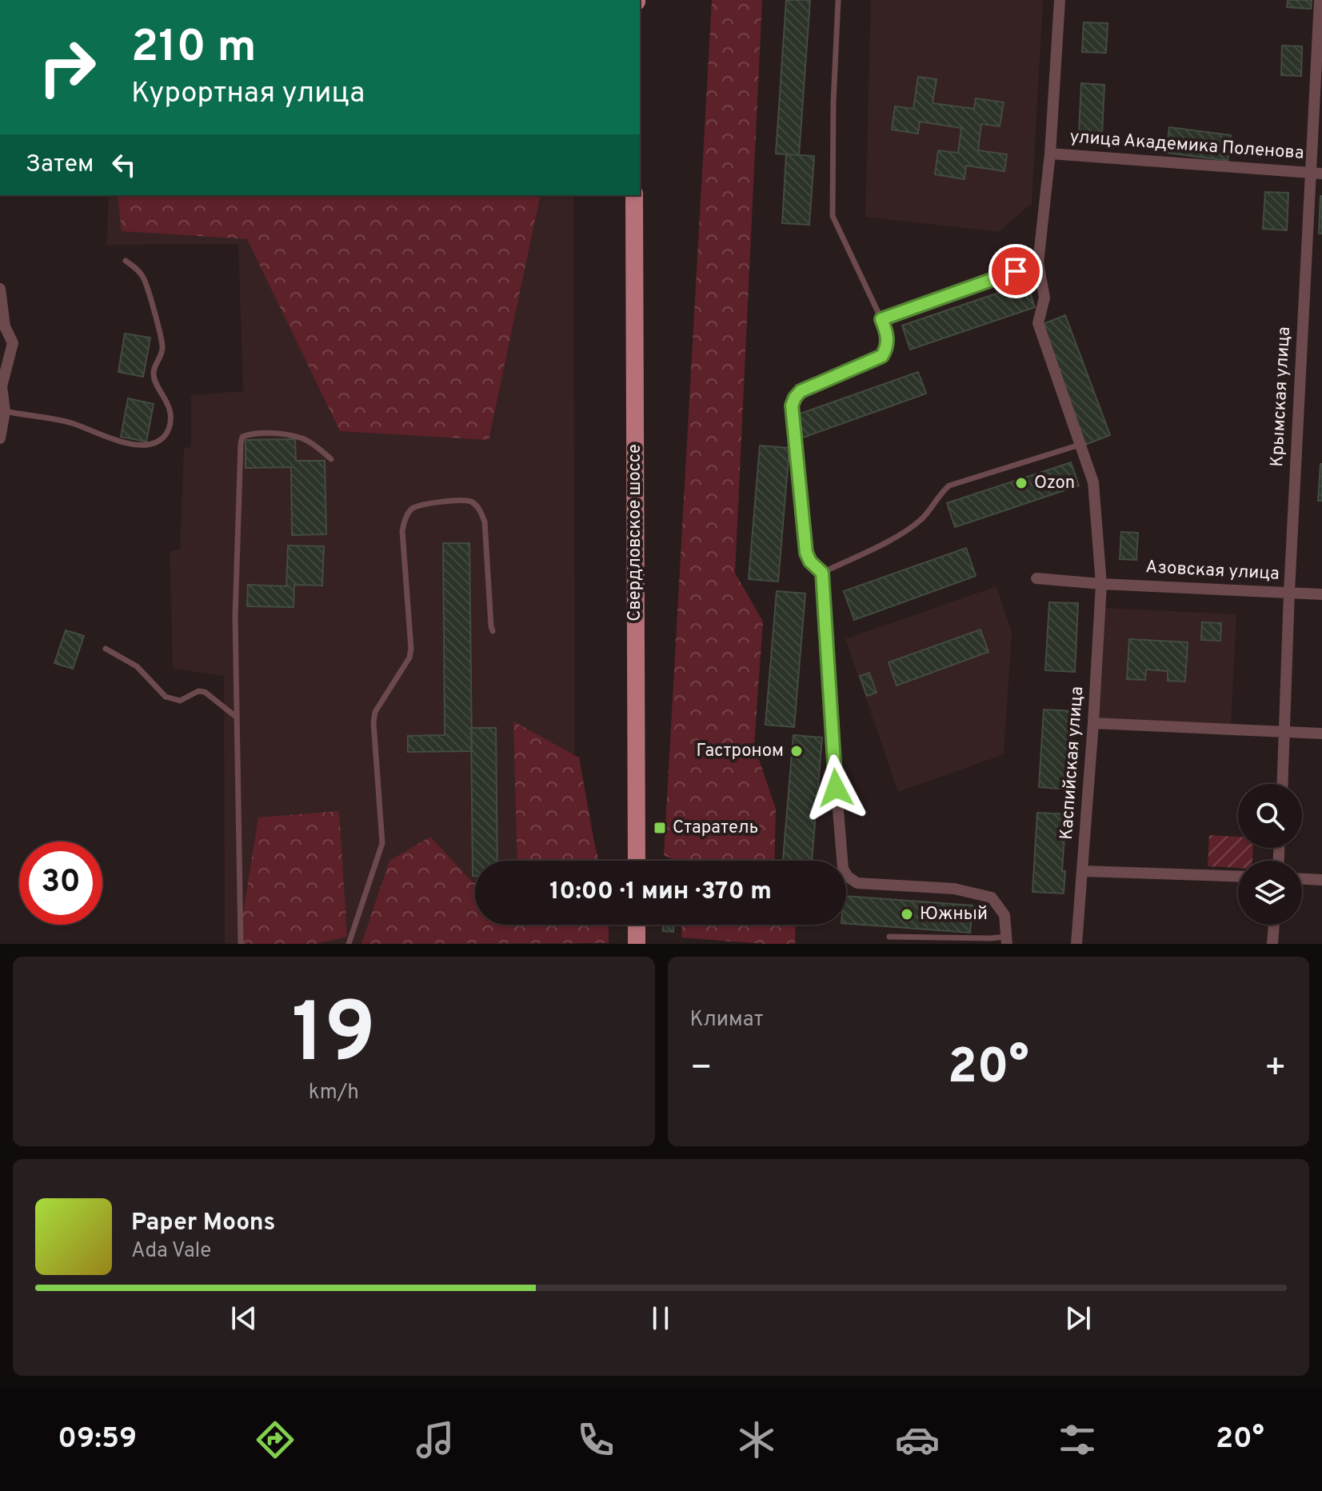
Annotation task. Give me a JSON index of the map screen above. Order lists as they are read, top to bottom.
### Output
{
  "streets": {
    "main road": ["Свердловское шоссе"],
    "street": [
      "улица Академика Поленова",
      "Крымская улица",
      "Азовская улица",
      "Каспийская улица"
    ]
  },
  "crossings": [
    ["улица Академика Поленова", "Крымская улица"],
    ["улица Академика Поленова", "Каспийская улица"],
    ["Крымская улица", "Азовская улица"],
    ["Азовская улица", "Каспийская улица"]
  ],
  "places": {
    "other": ["Ozon", "Гастроном", "Южный"],
    "transit": ["Старатель"]
  },
  "page": {
    "turn": ["210 m", "Курортная улица"],
    "then": "Затем",
    "limit": "30",
    "trip": "10:00 · 1 мин · 370 m",
    "tile": [
      ["19", "km/h"],
      "Климат"
    ],
    "heat": ["−", "20°", "+"],
    "song": ["Paper Moons", "Ada Vale"],
    "tabs": ["09:59", "20°"]
  }
}
